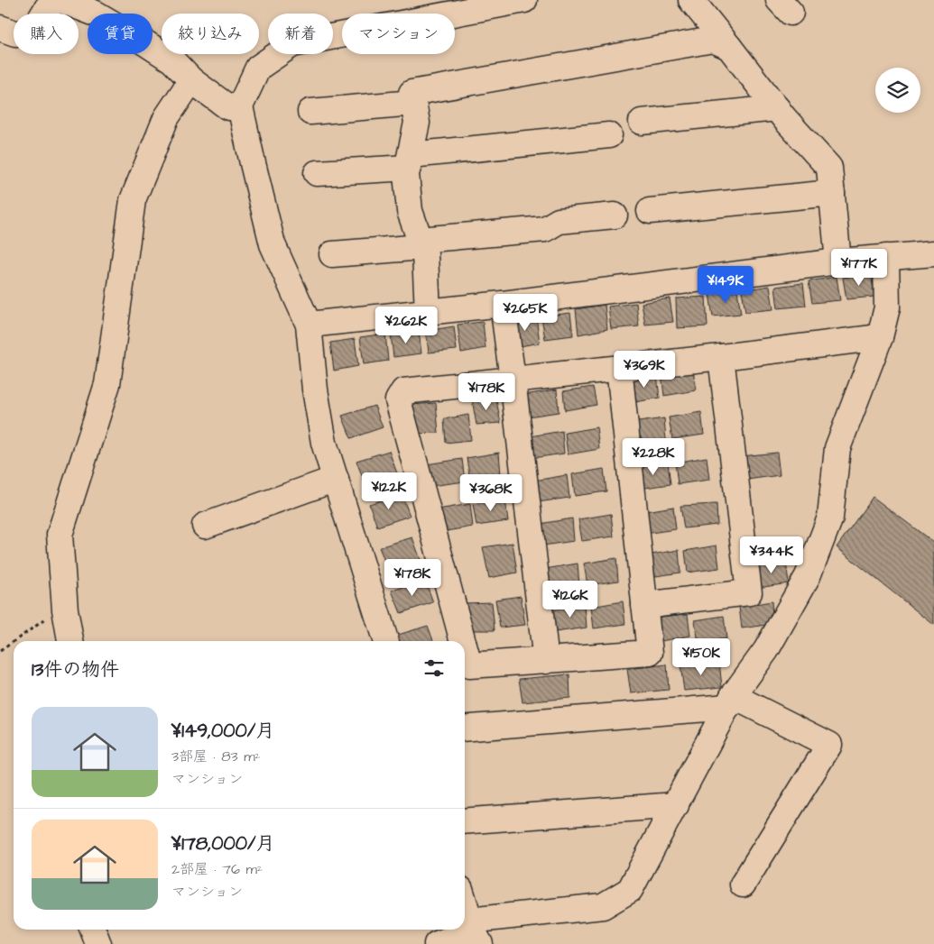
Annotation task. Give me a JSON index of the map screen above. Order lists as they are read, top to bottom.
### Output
{
  "page": {
    "chip": [
      "購入",
      "賃貸",
      "絞り込み",
      "新着",
      "マンション"
    ],
    "price": [
      "¥177K",
      "¥149K",
      "¥265K",
      "¥262K",
      "¥369K",
      "¥178K",
      "¥228K",
      "¥122K",
      "¥368K",
      "¥344K",
      "¥178K",
      "¥126K",
      "¥150K"
    ],
    "heading": "13件の物件",
    "list": [
      {
        "name": "¥149,000/月",
        "note": "3部屋 · 83 m² · マンション"
      },
      {
        "name": "¥178,000/月",
        "note": "2部屋 · 76 m² · マンション"
      }
    ]
  }
}
